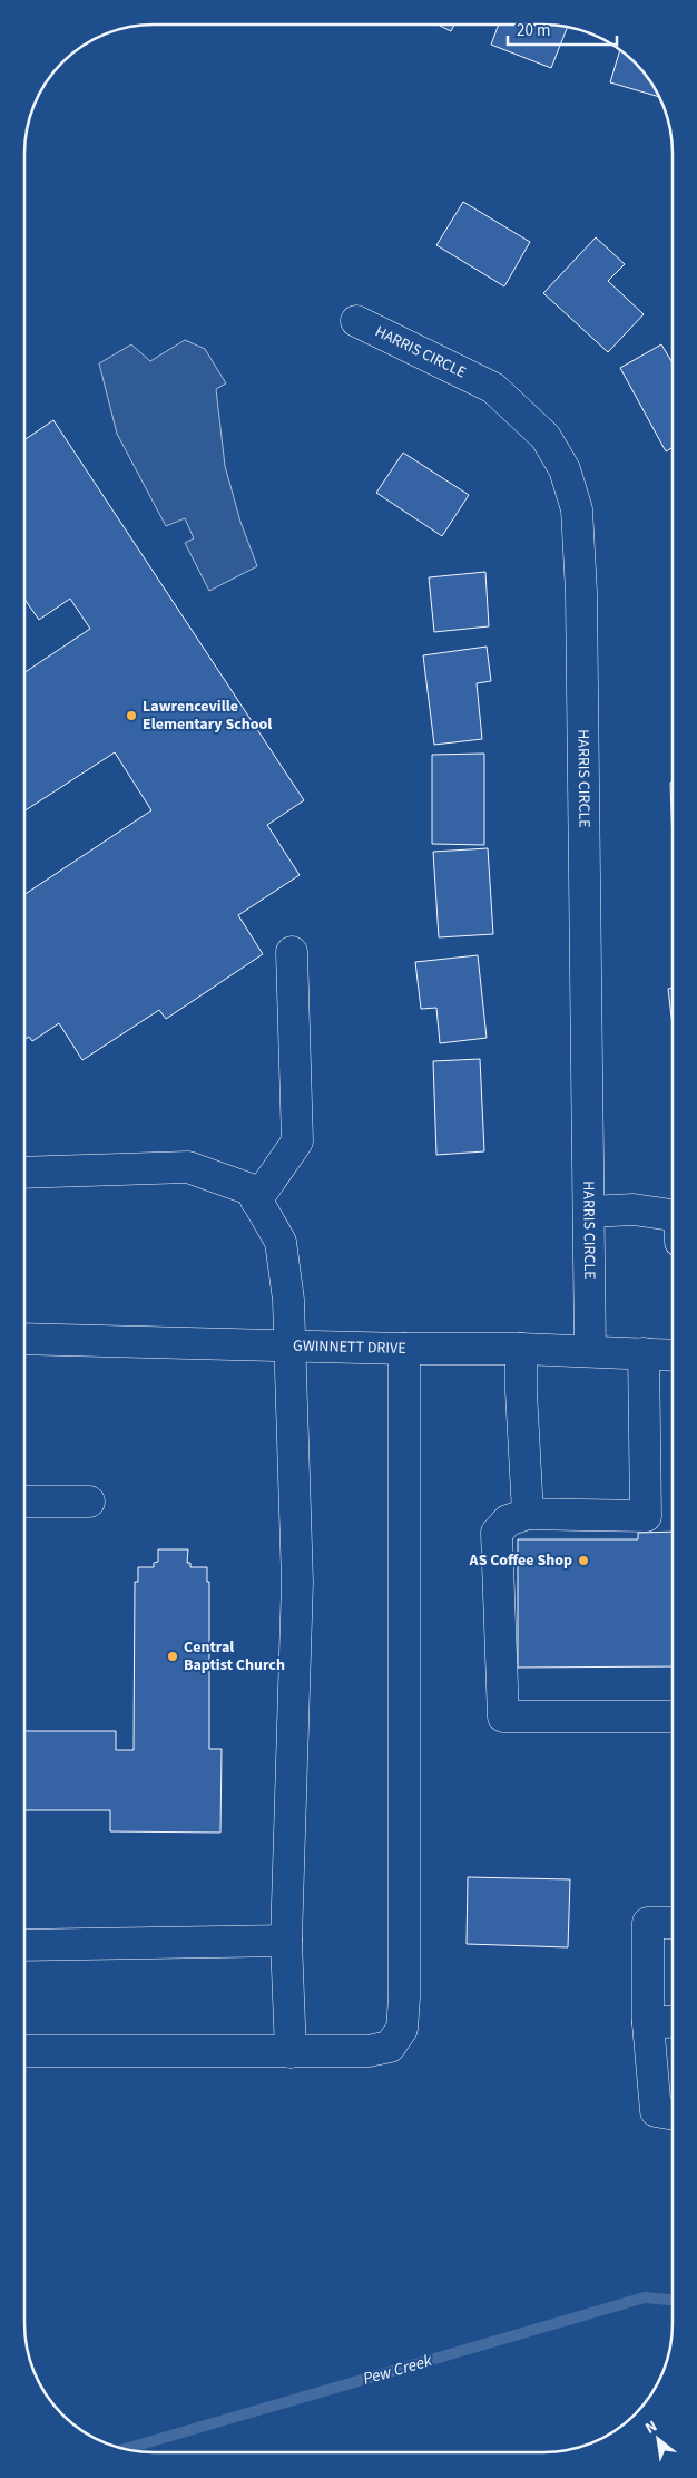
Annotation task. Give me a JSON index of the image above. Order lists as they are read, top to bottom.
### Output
{
  "streets": {
    "street": ["HARRIS CIRCLE", "GWINNETT DRIVE"]
  },
  "crossings": [
    ["HARRIS CIRCLE", "GWINNETT DRIVE"]
  ],
  "water": ["Pew Creek"],
  "places": ["Lawrenceville Elementary School", "AS Coffee Shop", "Central Baptist Church"],
  "scale_bar": "20 m",
  "north": "top left"
}
